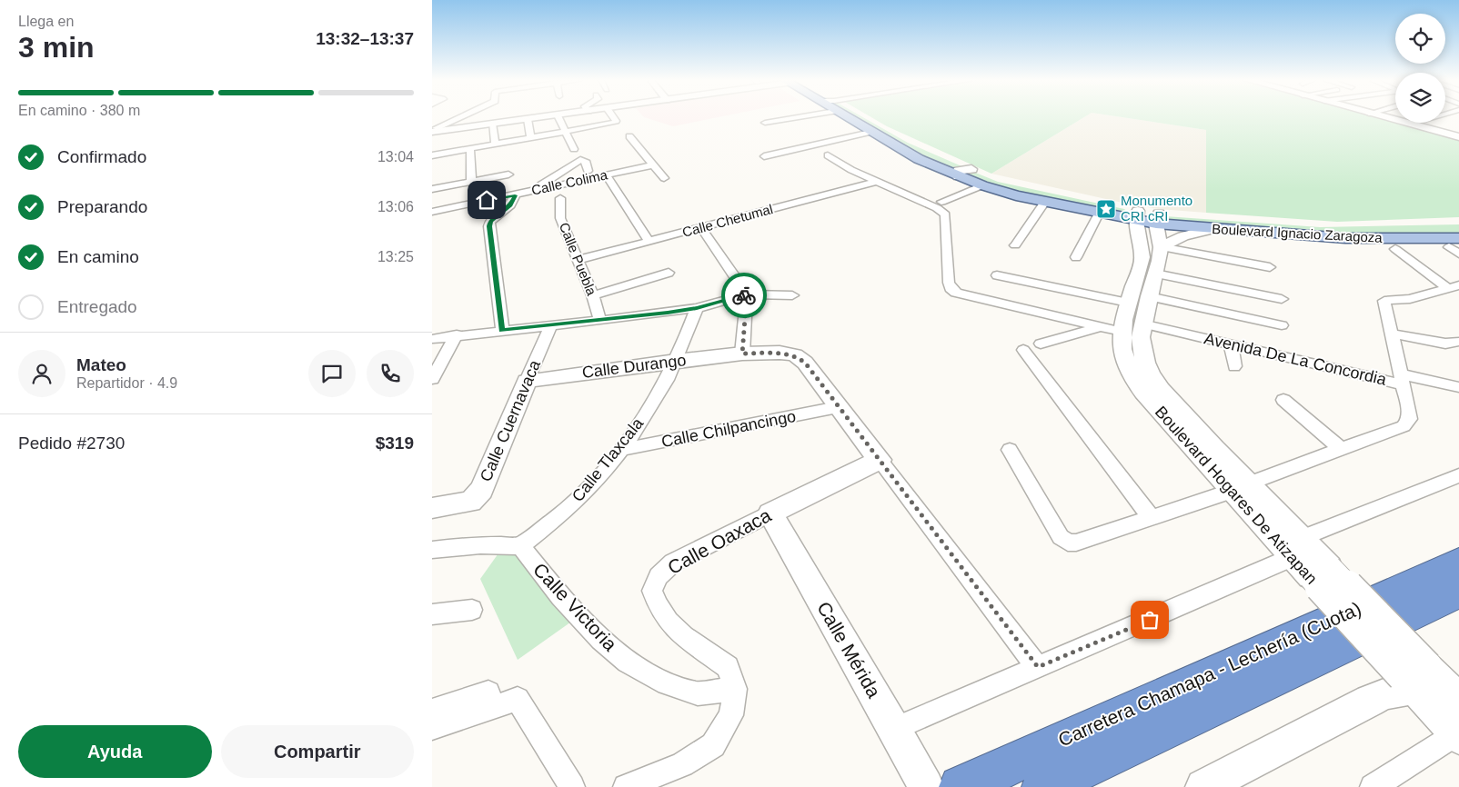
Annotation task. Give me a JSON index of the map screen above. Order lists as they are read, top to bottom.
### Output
{
  "streets": {
    "highway": ["Carretera Chamapa - Lechería (Cuota)"],
    "main road": ["Boulevard Ignacio Zaragoza"],
    "street": [
      "Calle Colima",
      "Calle Chetumal",
      "Calle Puebla",
      "Avenida De La Concordia",
      "Calle Durango",
      "Calle Cuernavaca",
      "Calle Chilpancingo",
      "Calle Tlaxcala",
      "Boulevard Hogares De Atizapan",
      "Calle Oaxaca",
      "Calle Victoria",
      "Calle Mérida"
    ]
  },
  "crossings": [
    ["Calle Chetumal", "Calle Puebla"],
    ["Boulevard Ignacio Zaragoza", "Boulevard Hogares De Atizapan"],
    ["Avenida De La Concordia", "Boulevard Hogares De Atizapan"],
    ["Calle Durango", "Calle Cuernavaca"],
    ["Calle Durango", "Calle Chilpancingo"],
    ["Calle Durango", "Calle Tlaxcala"],
    ["Calle Durango", "Calle Oaxaca"],
    ["Calle Chilpancingo", "Calle Tlaxcala"],
    ["Calle Tlaxcala", "Calle Victoria"],
    ["Calle Oaxaca", "Calle Victoria"],
    ["Calle Oaxaca", "Calle Mérida"]
  ],
  "places": {
    "place": ["Monumento CRI cRI"]
  },
  "page": {
    "heading": ["3 min", "Llega en", "13:32–13:37"],
    "panel": [
      "Mateo",
      "Repartidor · 4.9",
      "Pedido #2730",
      "$319"
    ],
    "bar": "En camino · 380 m",
    "list": [
      ["Confirmado", "13:04"],
      ["Preparando", "13:06"],
      ["En camino", "13:25"],
      "Entregado"
    ],
    "buttons": ["Ayuda", "Compartir"]
  }
}
